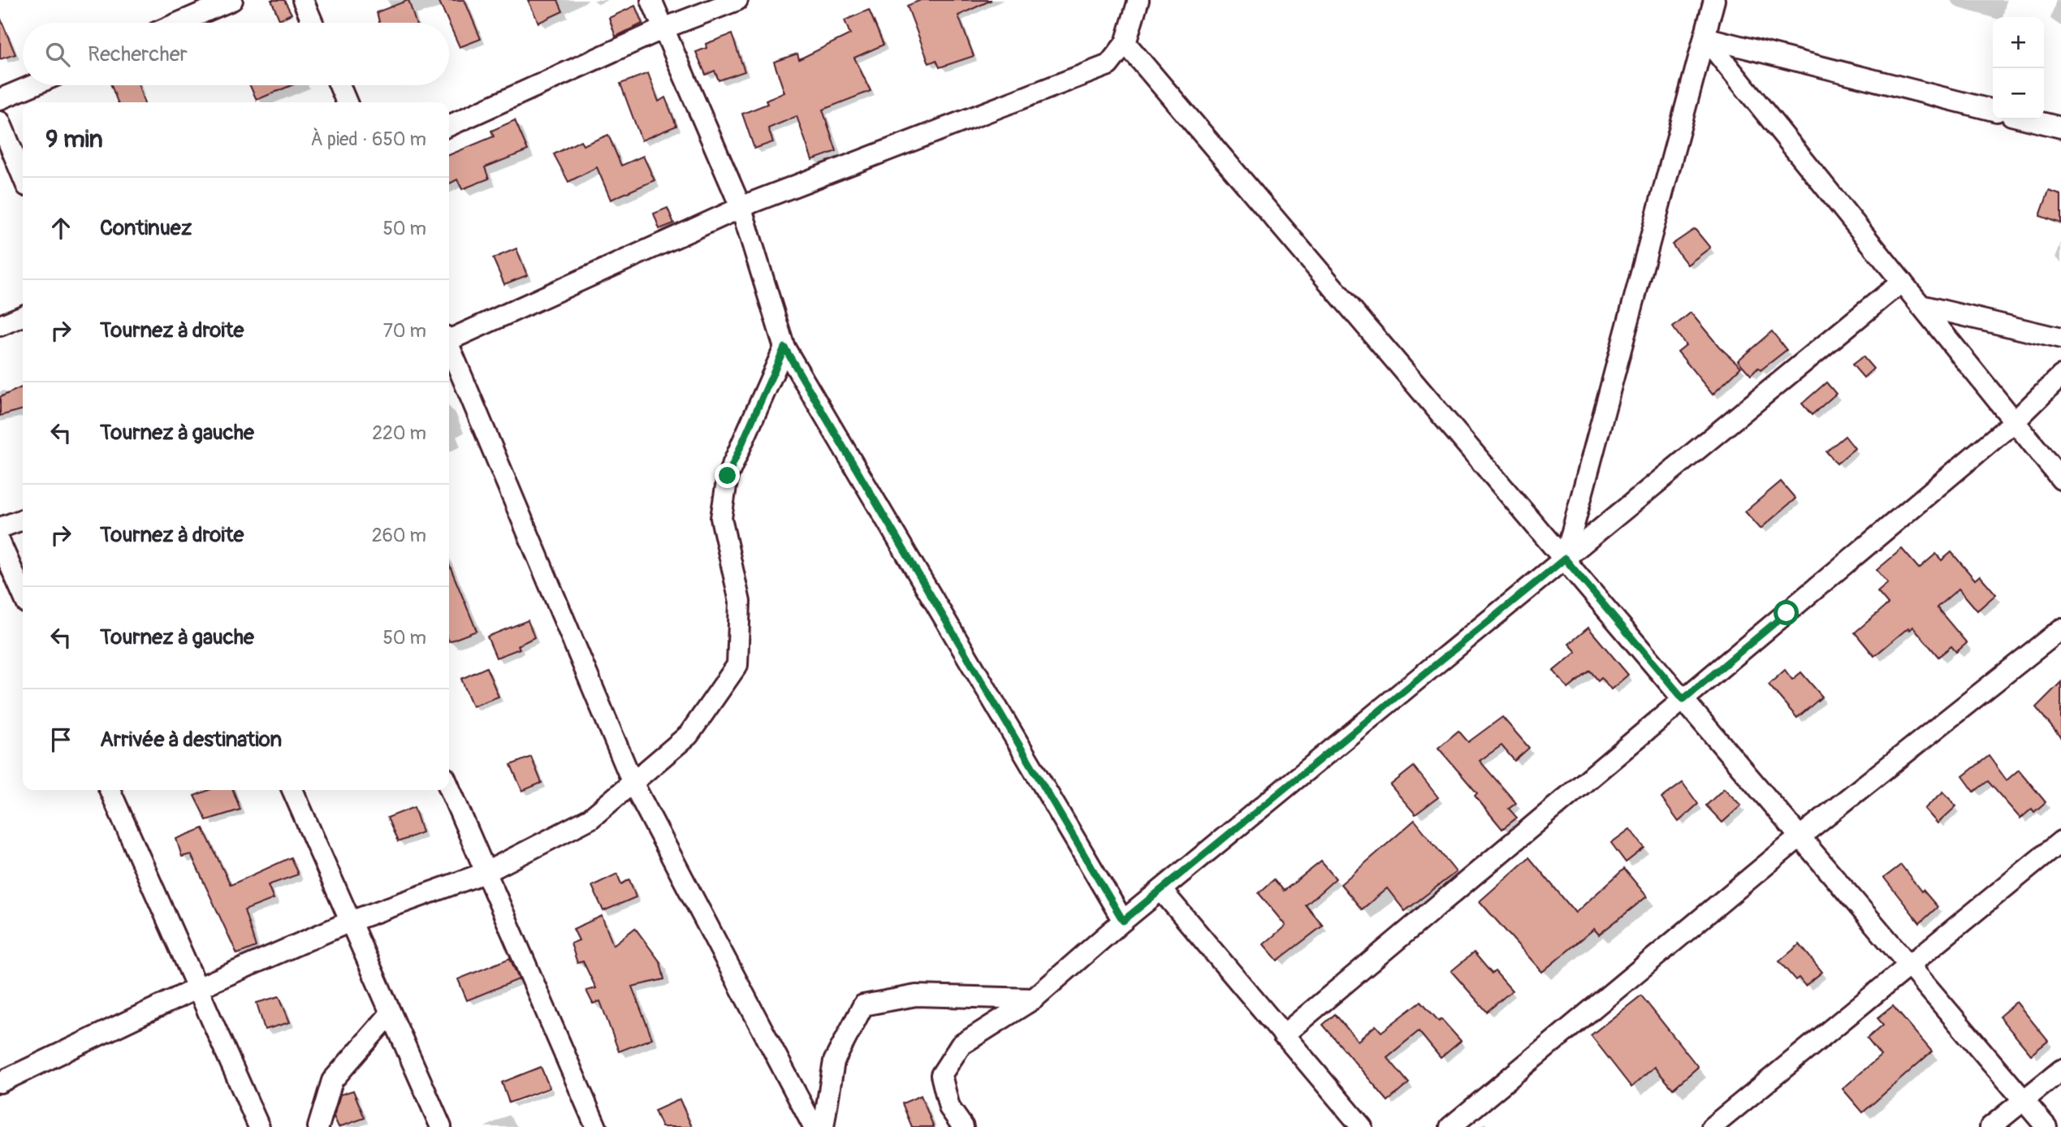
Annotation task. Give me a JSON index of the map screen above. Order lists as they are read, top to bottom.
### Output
{
  "page": {
    "map_buttons": ["+", "−"],
    "search": "Rechercher",
    "heading": ["9 min", "À pied · 650 m"],
    "list": [
      ["Continuez", "50 m"],
      ["Tournez à droite", "70 m"],
      ["Tournez à gauche", "220 m"],
      ["Tournez à droite", "260 m"],
      ["Tournez à gauche", "50 m"],
      "Arrivée à destination"
    ]
  }
}
